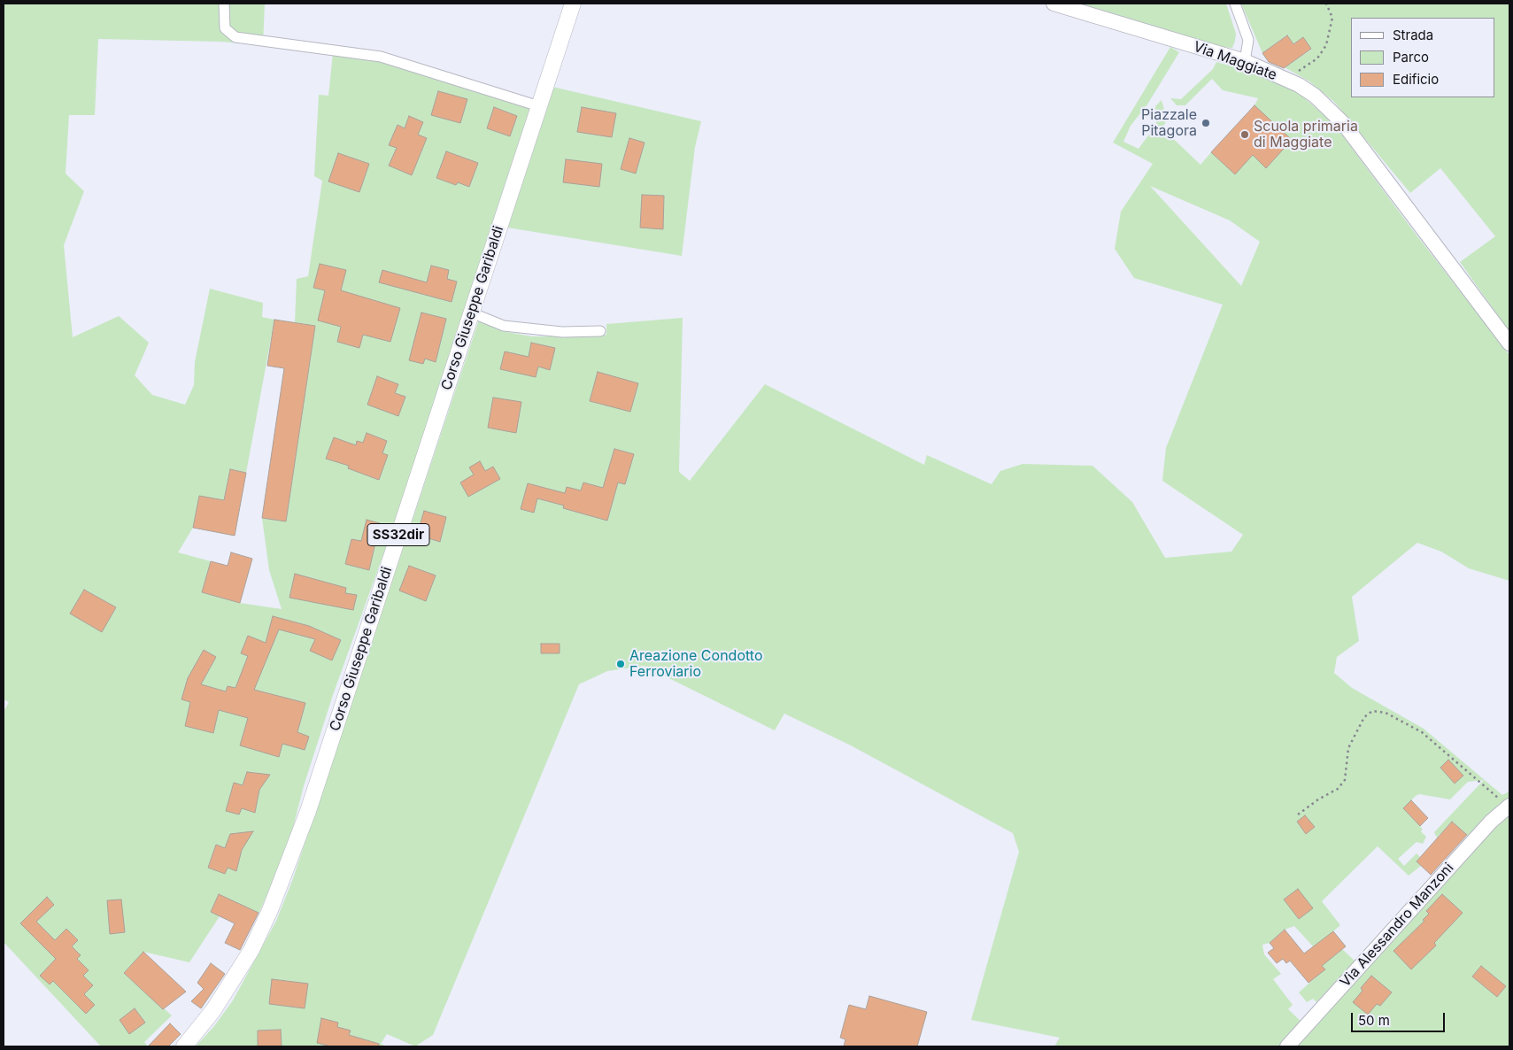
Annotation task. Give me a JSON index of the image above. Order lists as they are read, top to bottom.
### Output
{
  "streets": {
    "main road": ["Corso Giuseppe Garibaldi", "SS32dir"],
    "street": ["Via Maggiate", "Via Alessandro Manzoni"]
  },
  "places": ["Piazzale Pitagora", "Scuola primaria di Maggiate", "Areazione Condotto Ferroviario"],
  "legend": ["Strada", "Parco", "Edificio"],
  "scale_bar": "50 m"
}
